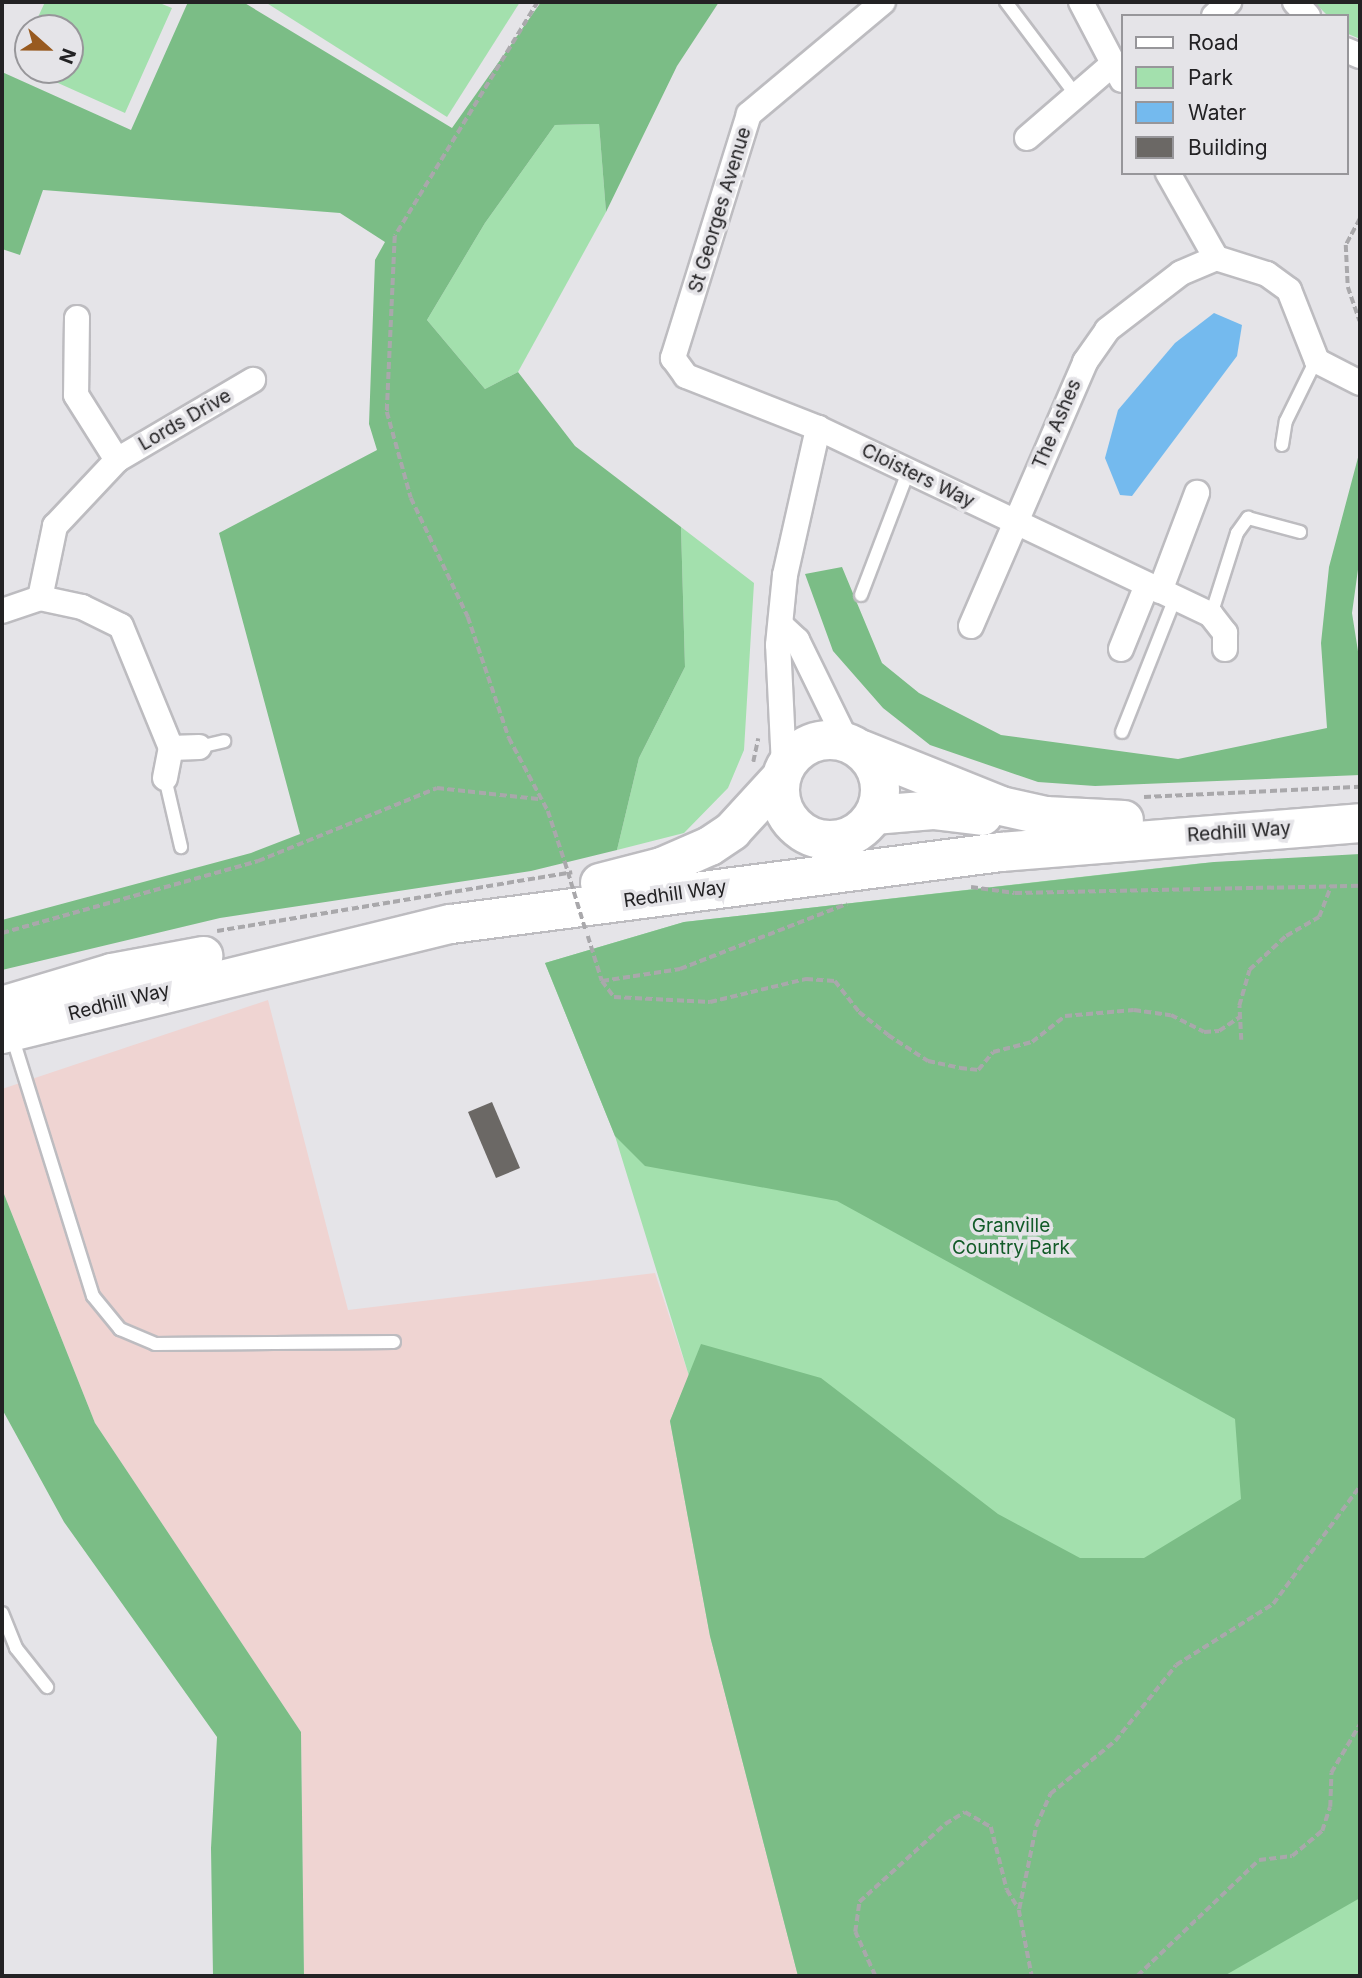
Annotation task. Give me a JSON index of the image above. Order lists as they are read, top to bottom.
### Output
{
  "streets": {
    "main road": ["Redhill Way"],
    "street": [
      "St Georges Avenue",
      "Lords Drive",
      "The Ashes",
      "Cloisters Way"
    ]
  },
  "crossings": [
    ["St Georges Avenue", "Cloisters Way"],
    ["The Ashes", "Cloisters Way"]
  ],
  "parks": ["Granville Country Park"],
  "legend": [
    "Road",
    "Park",
    "Water",
    "Building"
  ],
  "north": "right"
}
